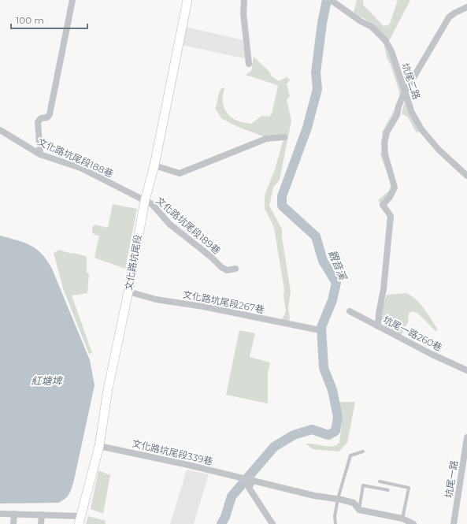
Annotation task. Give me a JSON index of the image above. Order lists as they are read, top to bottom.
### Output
{
  "streets": {
    "main road": ["文化路坑尾段"],
    "street": [
      "坑尾二路",
      "文化路坑尾段188巷",
      "文化路坑尾段189巷",
      "文化路坑尾段267巷",
      "坑尾一路260巷",
      "文化路坑尾段339巷",
      "坑尾一路"
    ]
  },
  "crossings": [
    ["文化路坑尾段188巷", "文化路坑尾段189巷"],
    ["文化路坑尾段188巷", "文化路坑尾段"],
    ["文化路坑尾段189巷", "文化路坑尾段"],
    ["文化路坑尾段", "文化路坑尾段267巷"],
    ["文化路坑尾段", "文化路坑尾段339巷"]
  ],
  "water": ["觀音溪", "紅塘埤"],
  "scale_bar": "100 m"
}
